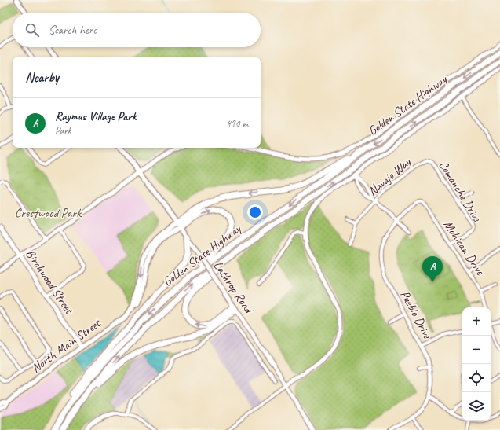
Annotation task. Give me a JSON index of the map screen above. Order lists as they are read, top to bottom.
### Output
{
  "streets": {
    "highway": ["Golden State Highway"],
    "main road": ["Lathrop Road", "North Main Street"],
    "street": [
      "Navajo Way",
      "Comanche Drive",
      "Mohican Drive",
      "Birchwood Street",
      "Pueblo Drive"
    ]
  },
  "crossings": [
    ["Navajo Way", "Comanche Drive"],
    ["Comanche Drive", "Mohican Drive"],
    ["Mohican Drive", "Pueblo Drive"],
    ["Birchwood Street", "North Main Street"],
    ["Lathrop Road", "North Main Street"]
  ],
  "parks": ["Crestwood Park"],
  "page": {
    "search": "Search here",
    "heading": "Nearby",
    "list": [
      {
        "mark": "A",
        "name": "Raymus Village Park",
        "note": "Park",
        "value": "490 m"
      }
    ],
    "pins": "A",
    "map_buttons": ["+", "−"]
  }
}
